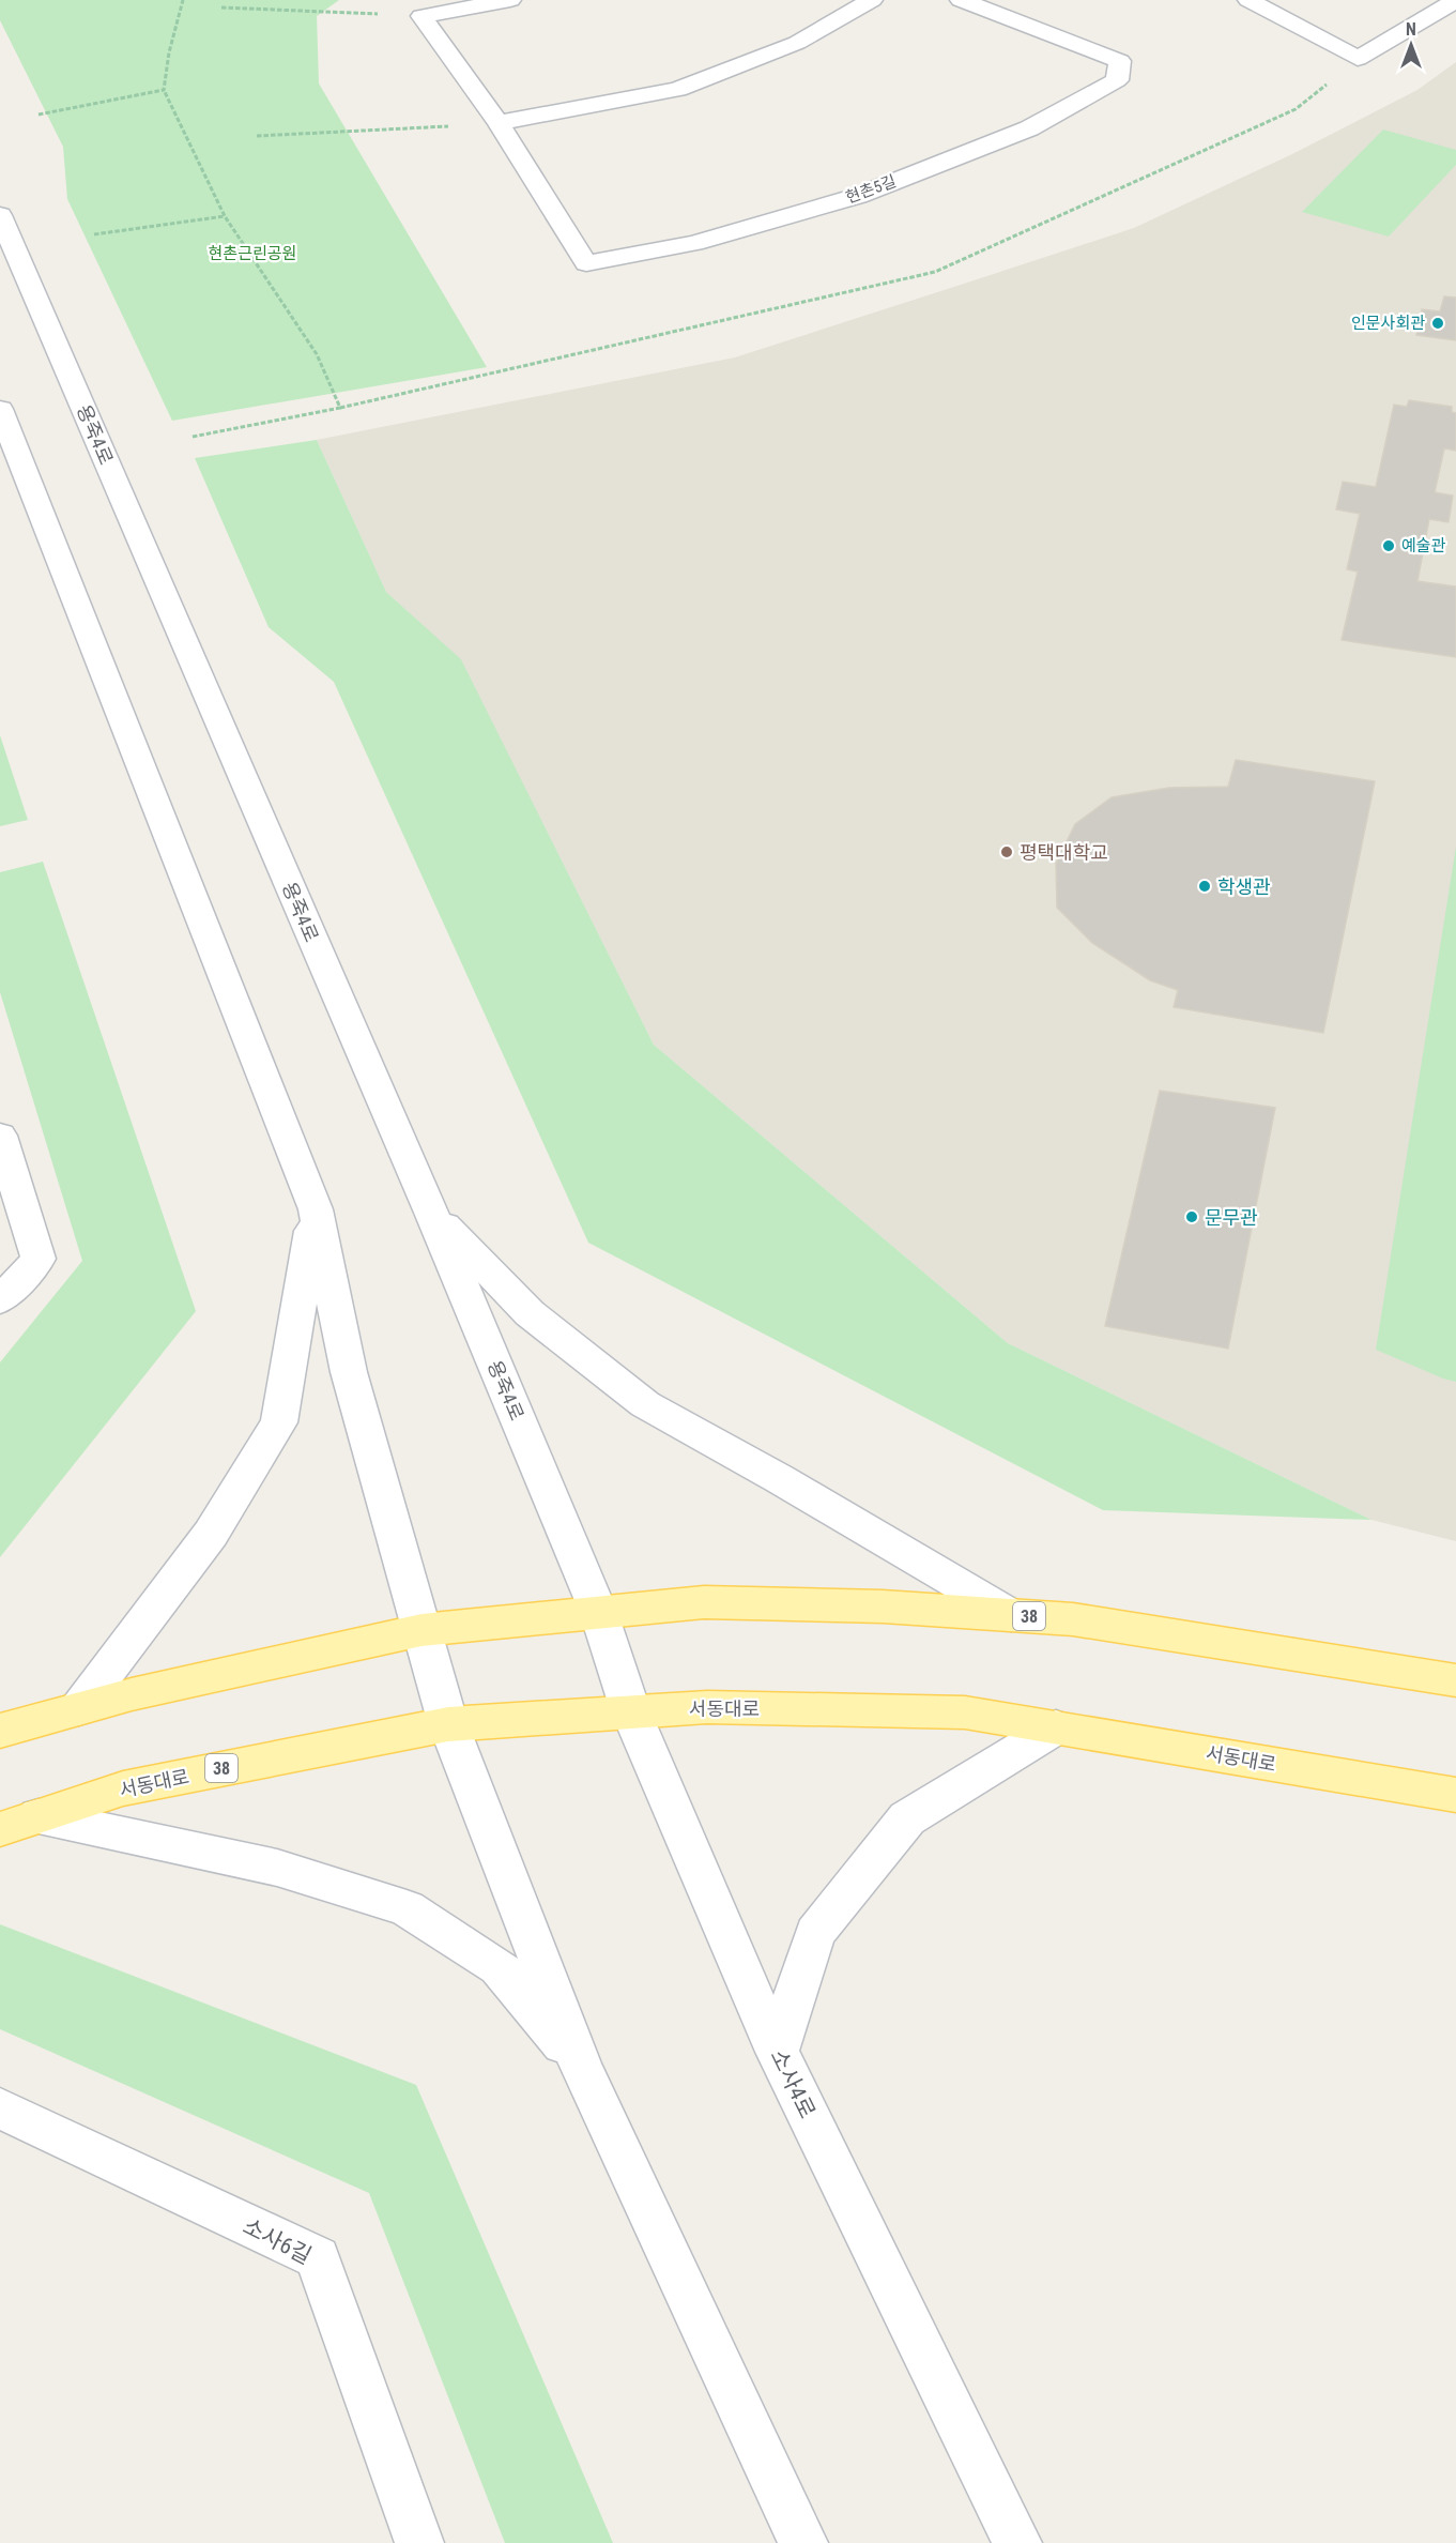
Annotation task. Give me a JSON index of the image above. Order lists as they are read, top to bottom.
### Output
{
  "streets": {
    "main road": [
      "현촌5길",
      "용죽4로",
      "38",
      "서동대로",
      "소사4로",
      "소사6길"
    ]
  },
  "crossings": [
    ["용죽4로", "38"],
    ["용죽4로", "소사4로"],
    ["38", "소사4로"],
    ["서동대로", "소사4로"]
  ],
  "parks": ["현촌근린공원"],
  "places": [
    "인문사회관",
    "예술관",
    "평택대학교",
    "학생관",
    "문무관"
  ],
  "north": "top"
}
